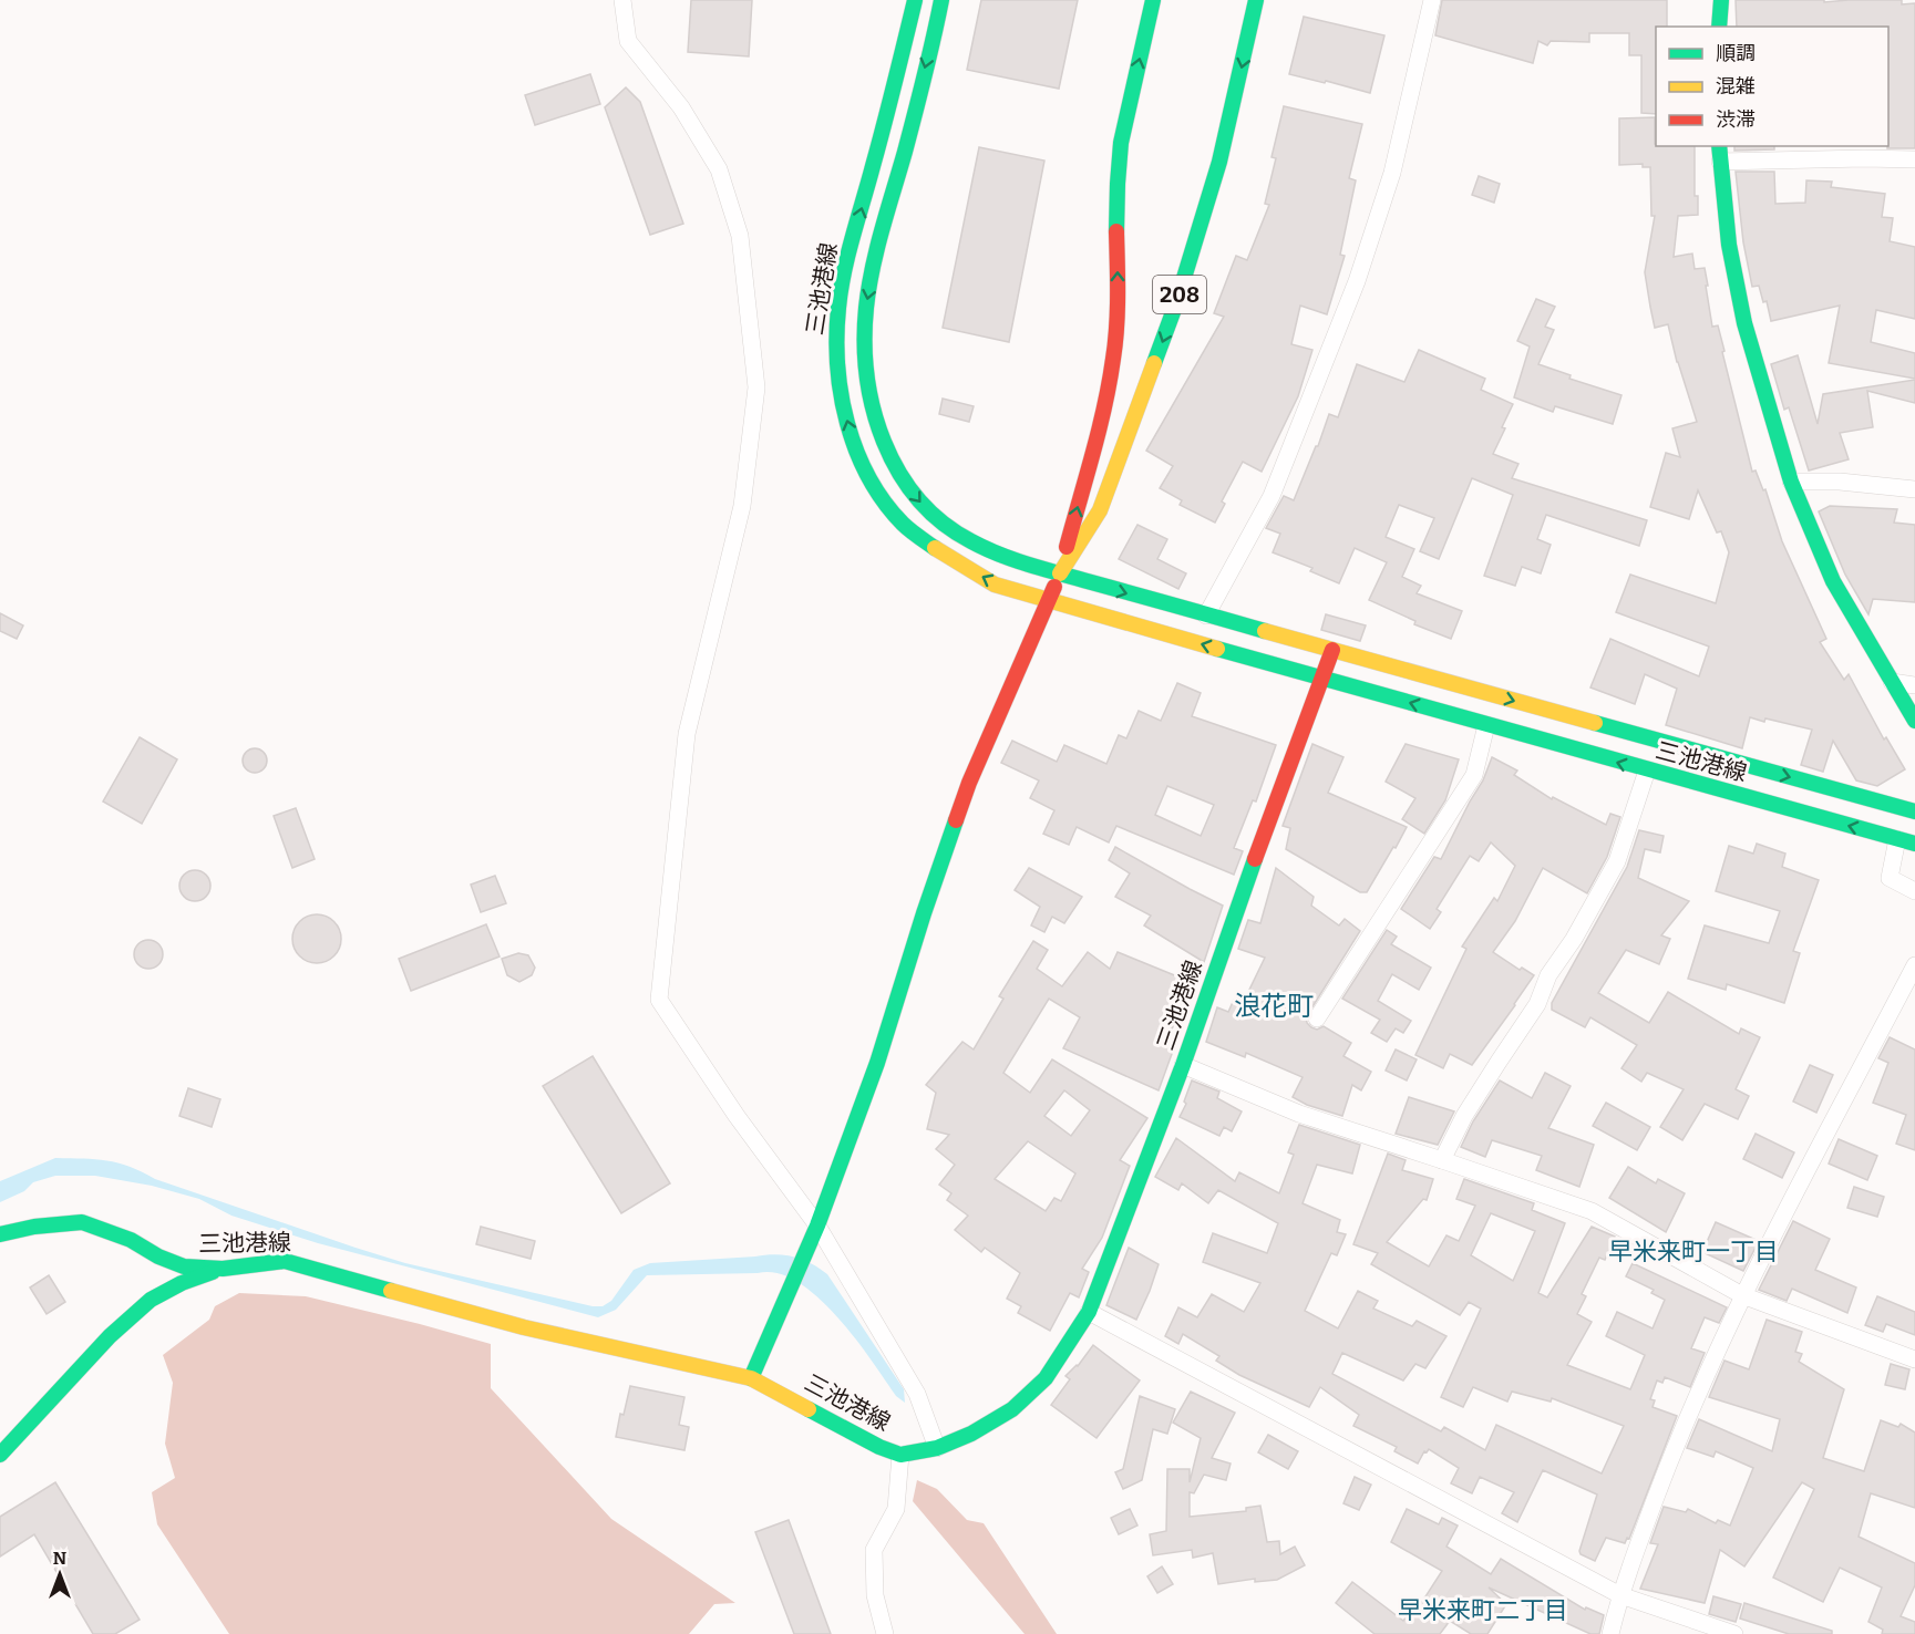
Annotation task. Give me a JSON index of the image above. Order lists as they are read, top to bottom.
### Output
{
  "streets": {
    "main road": ["三池港線", "208"]
  },
  "crossings": [
    ["三池港線", "208"]
  ],
  "districts": ["浪花町", "早米来町一丁目", "早米来町二丁目"],
  "legend": ["順調", "混雑", "渋滞"],
  "north": "top"
}
